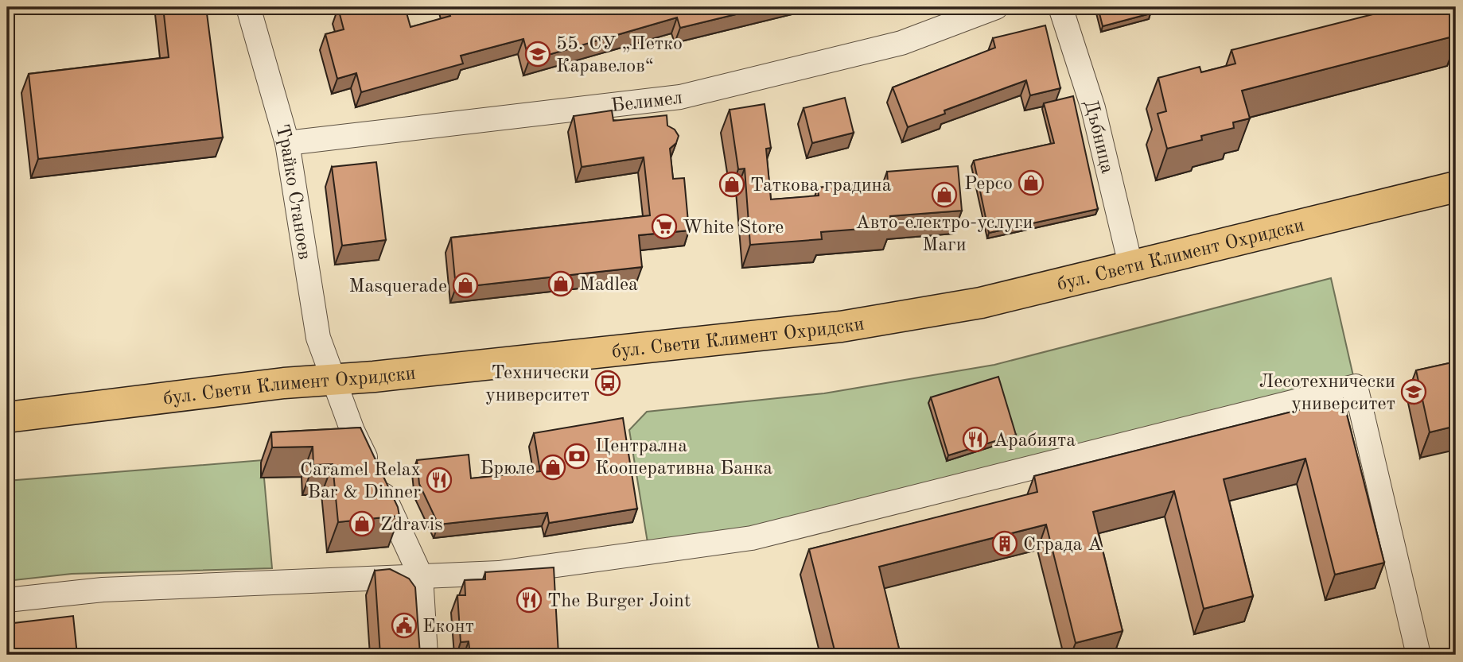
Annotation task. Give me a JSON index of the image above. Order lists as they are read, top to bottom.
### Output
{
  "streets": {
    "main road": ["бул. Свети Климент Охридски"],
    "street": ["Белимел", "Дъбница", "Трайко Станоев"]
  },
  "crossings": [
    ["Белимел", "Трайко Станоев"],
    ["Дъбница", "бул. Свети Климент Охридски"],
    ["Трайко Станоев", "бул. Свети Климент Охридски"]
  ],
  "places": {
    "school or university": ["55. СУ „Петко Каравелов“", "Лесотехнически университет"],
    "shop": [
      "Pepco",
      "Таткова градина",
      "Авто-електро-услуги Маги",
      "Madlea",
      "Masquerade",
      "Брюле",
      "Zdravis"
    ],
    "supermarket": ["White Store"],
    "bus stop": ["Технически университет"],
    "restaurant": ["Арабията", "Caramel Relax Bar & Dinner", "The Burger Joint"],
    "bank": ["Централна Кооперативна Банка"],
    "building": ["Сграда А"],
    "public building": ["Еконт"]
  }
}
